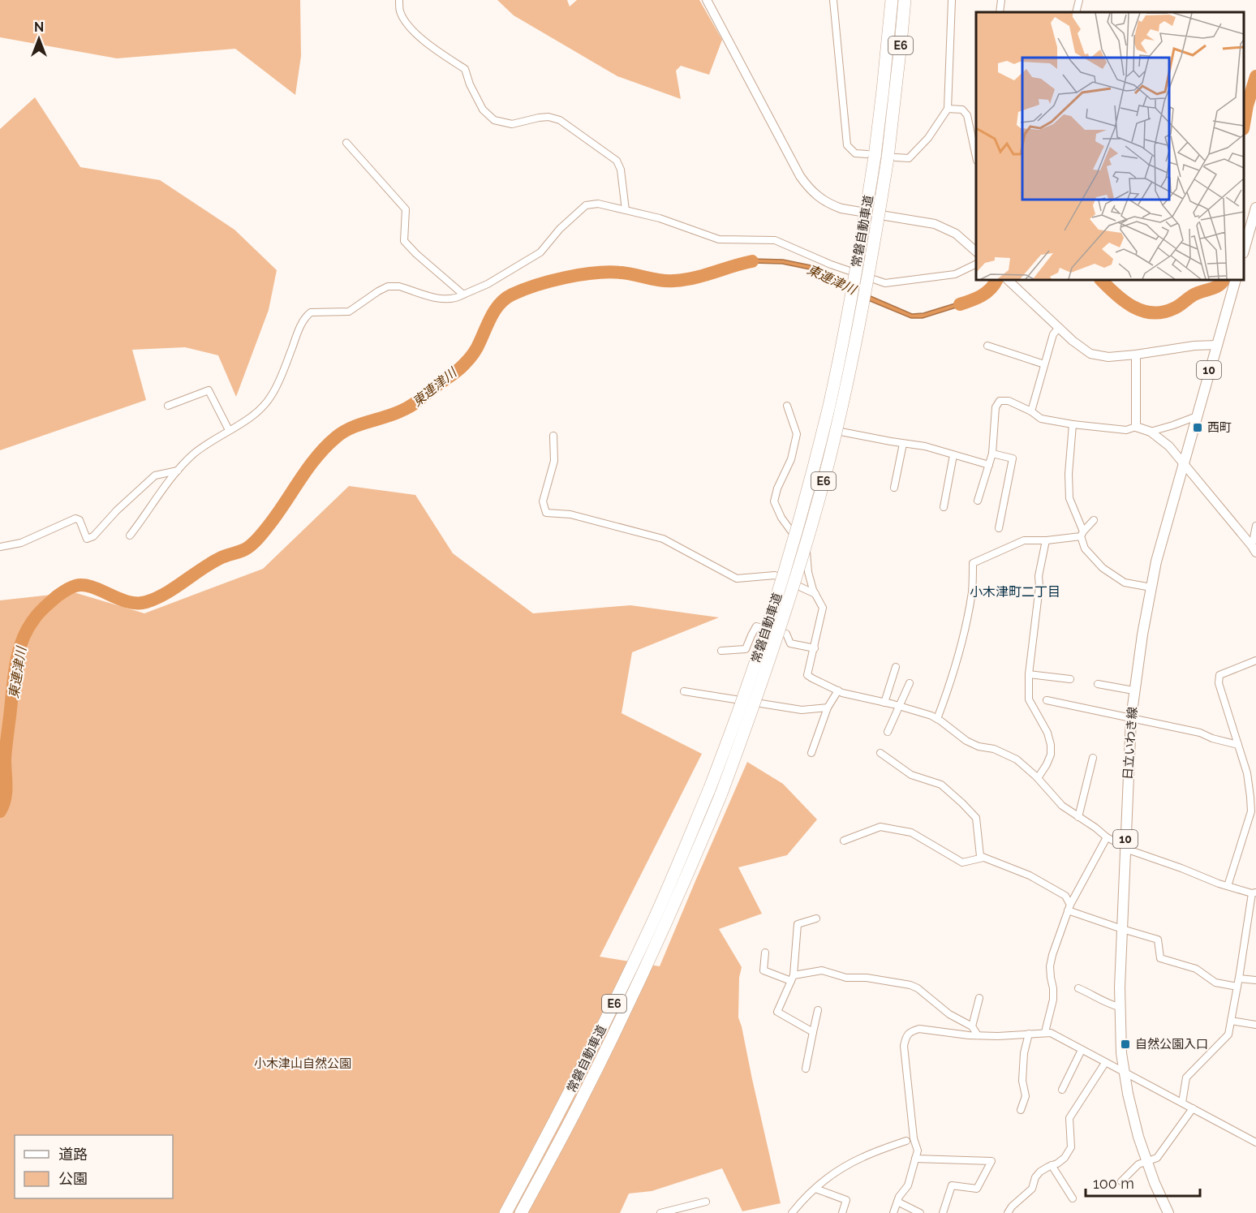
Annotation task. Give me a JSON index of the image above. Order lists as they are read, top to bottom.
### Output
{
  "streets": {
    "highway": ["E6", "常磐自動車道"],
    "main road": ["10", "日立いわき線"]
  },
  "districts": ["小木津町二丁目"],
  "water": ["東連津川"],
  "parks": ["小木津山自然公園"],
  "places": {
    "transit": ["西町", "自然公園入口"]
  },
  "legend": ["道路", "公園"],
  "scale_bar": "100 m",
  "north": "top"
}
